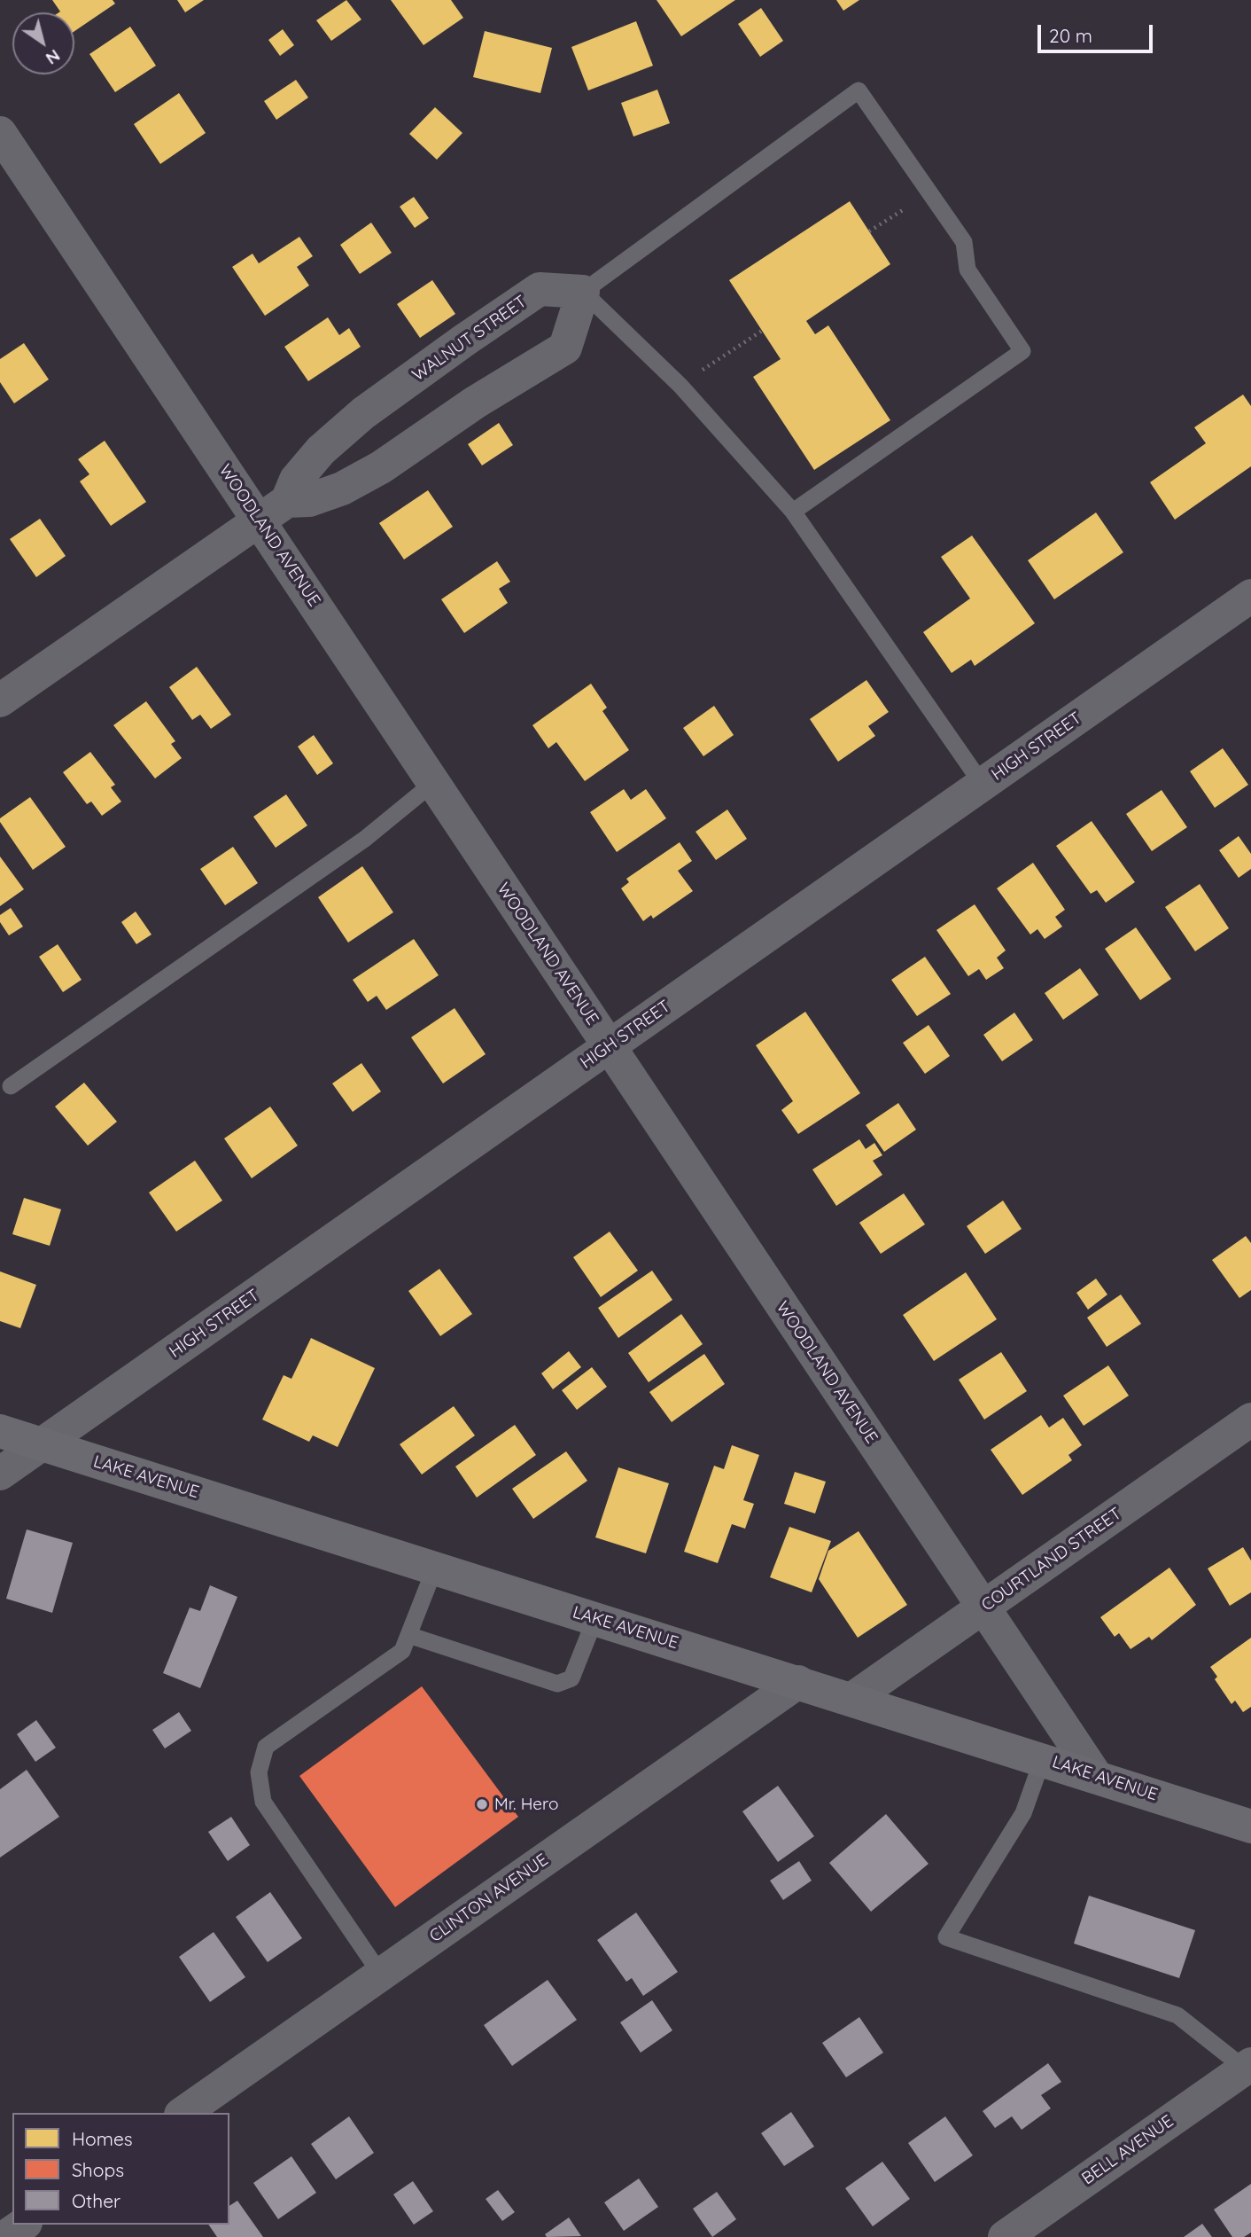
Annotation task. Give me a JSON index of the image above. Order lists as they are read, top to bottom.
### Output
{
  "streets": {
    "street": [
      "WALNUT STREET",
      "WOODLAND AVENUE",
      "HIGH STREET",
      "LAKE AVENUE",
      "COURTLAND STREET",
      "CLINTON AVENUE",
      "BELL AVENUE"
    ]
  },
  "crossings": [
    ["WALNUT STREET", "WOODLAND AVENUE"],
    ["WOODLAND AVENUE", "HIGH STREET"],
    ["WOODLAND AVENUE", "LAKE AVENUE"],
    ["WOODLAND AVENUE", "COURTLAND STREET"],
    ["HIGH STREET", "LAKE AVENUE"],
    ["LAKE AVENUE", "COURTLAND STREET"],
    ["LAKE AVENUE", "CLINTON AVENUE"]
  ],
  "places": ["Mr. Hero"],
  "legend": ["Homes", "Shops", "Other"],
  "scale_bar": "20 m",
  "north": "bottom right"
}
